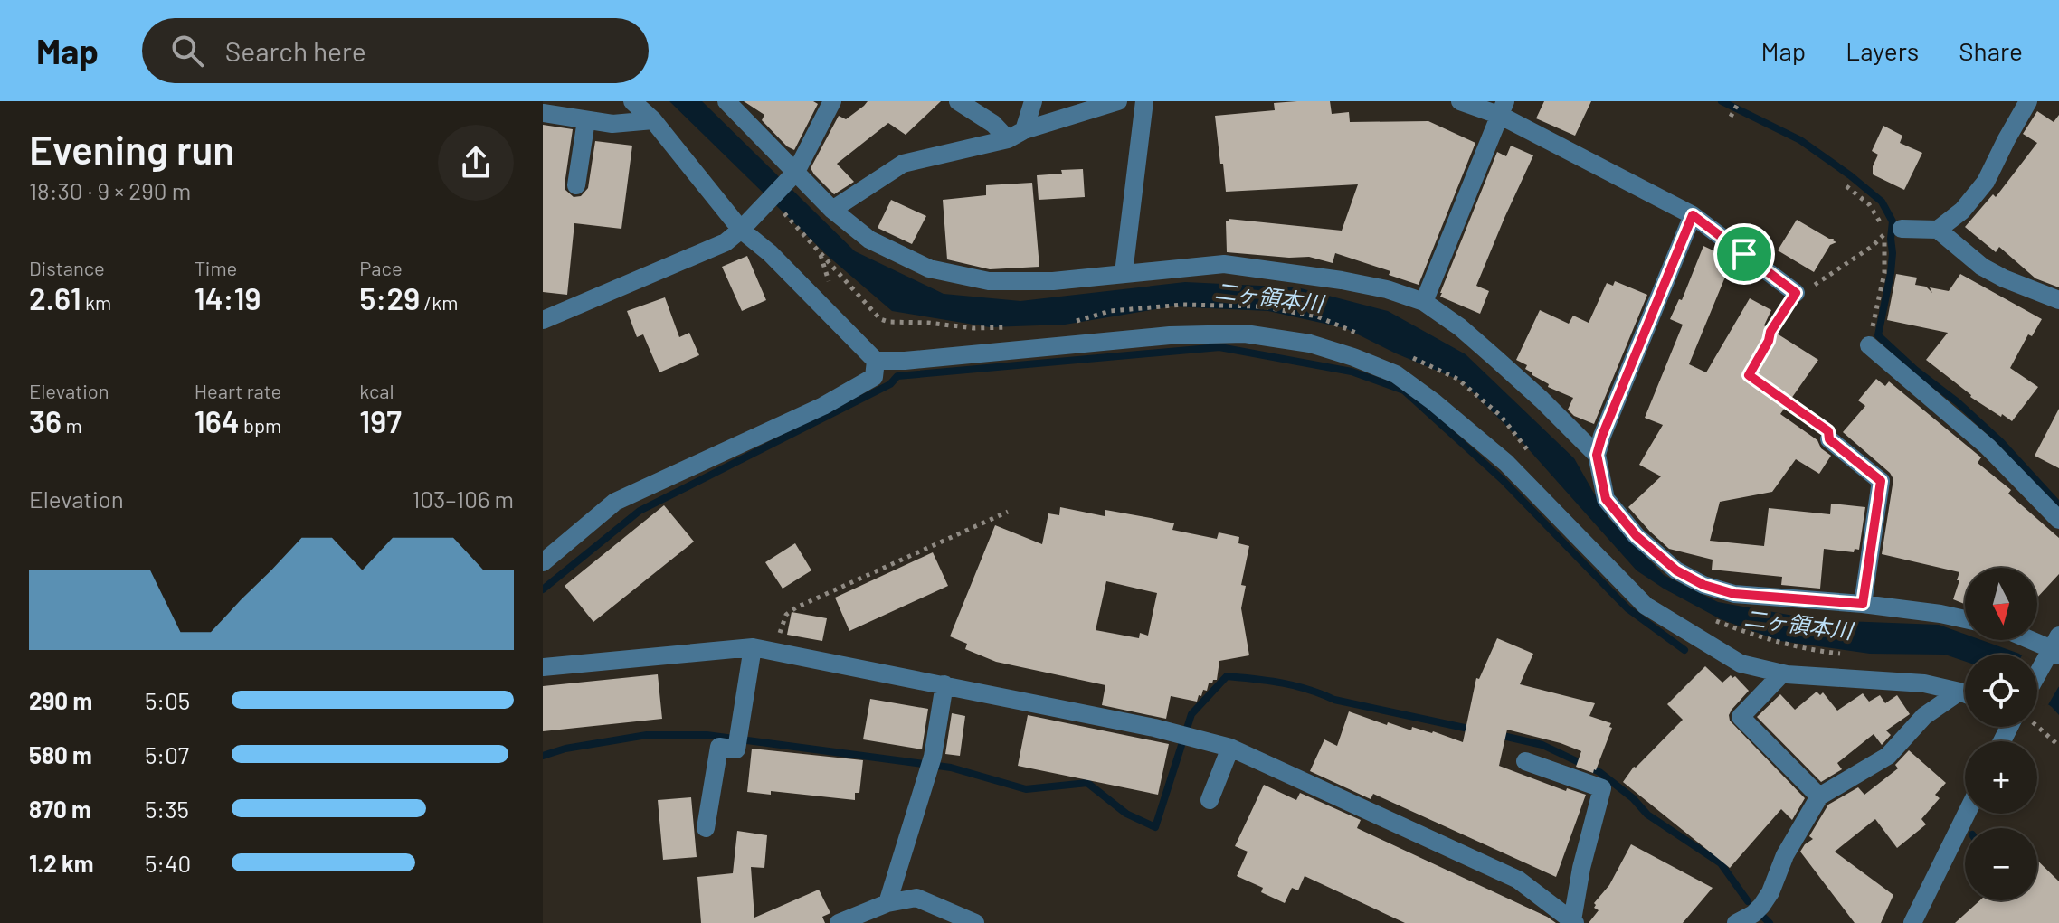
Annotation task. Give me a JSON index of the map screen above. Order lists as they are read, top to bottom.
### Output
{
  "water": ["二ヶ領本川"],
  "north": "bottom",
  "page": {
    "header": "Map",
    "search": "Search here",
    "nav": ["Map", "Layers", "Share"],
    "heading": ["Evening run", "18:30 · 9 × 290 m"],
    "stats": [
      ["Distance", "2.61 km"],
      ["Time", "14:19"],
      ["Pace", "5:29 /km"],
      ["Elevation", "36 m"],
      ["Heart rate", "164 bpm"],
      ["kcal", "197"]
    ],
    "chart": ["Elevation", "103–106 m"],
    "map_buttons": ["+", "−"],
    "list": [
      {
        "name": "290 m",
        "note": "5:05"
      },
      {
        "name": "580 m",
        "note": "5:07"
      },
      {
        "name": "870 m",
        "note": "5:35"
      },
      {
        "name": "1.2 km",
        "note": "5:40"
      }
    ]
  }
}
